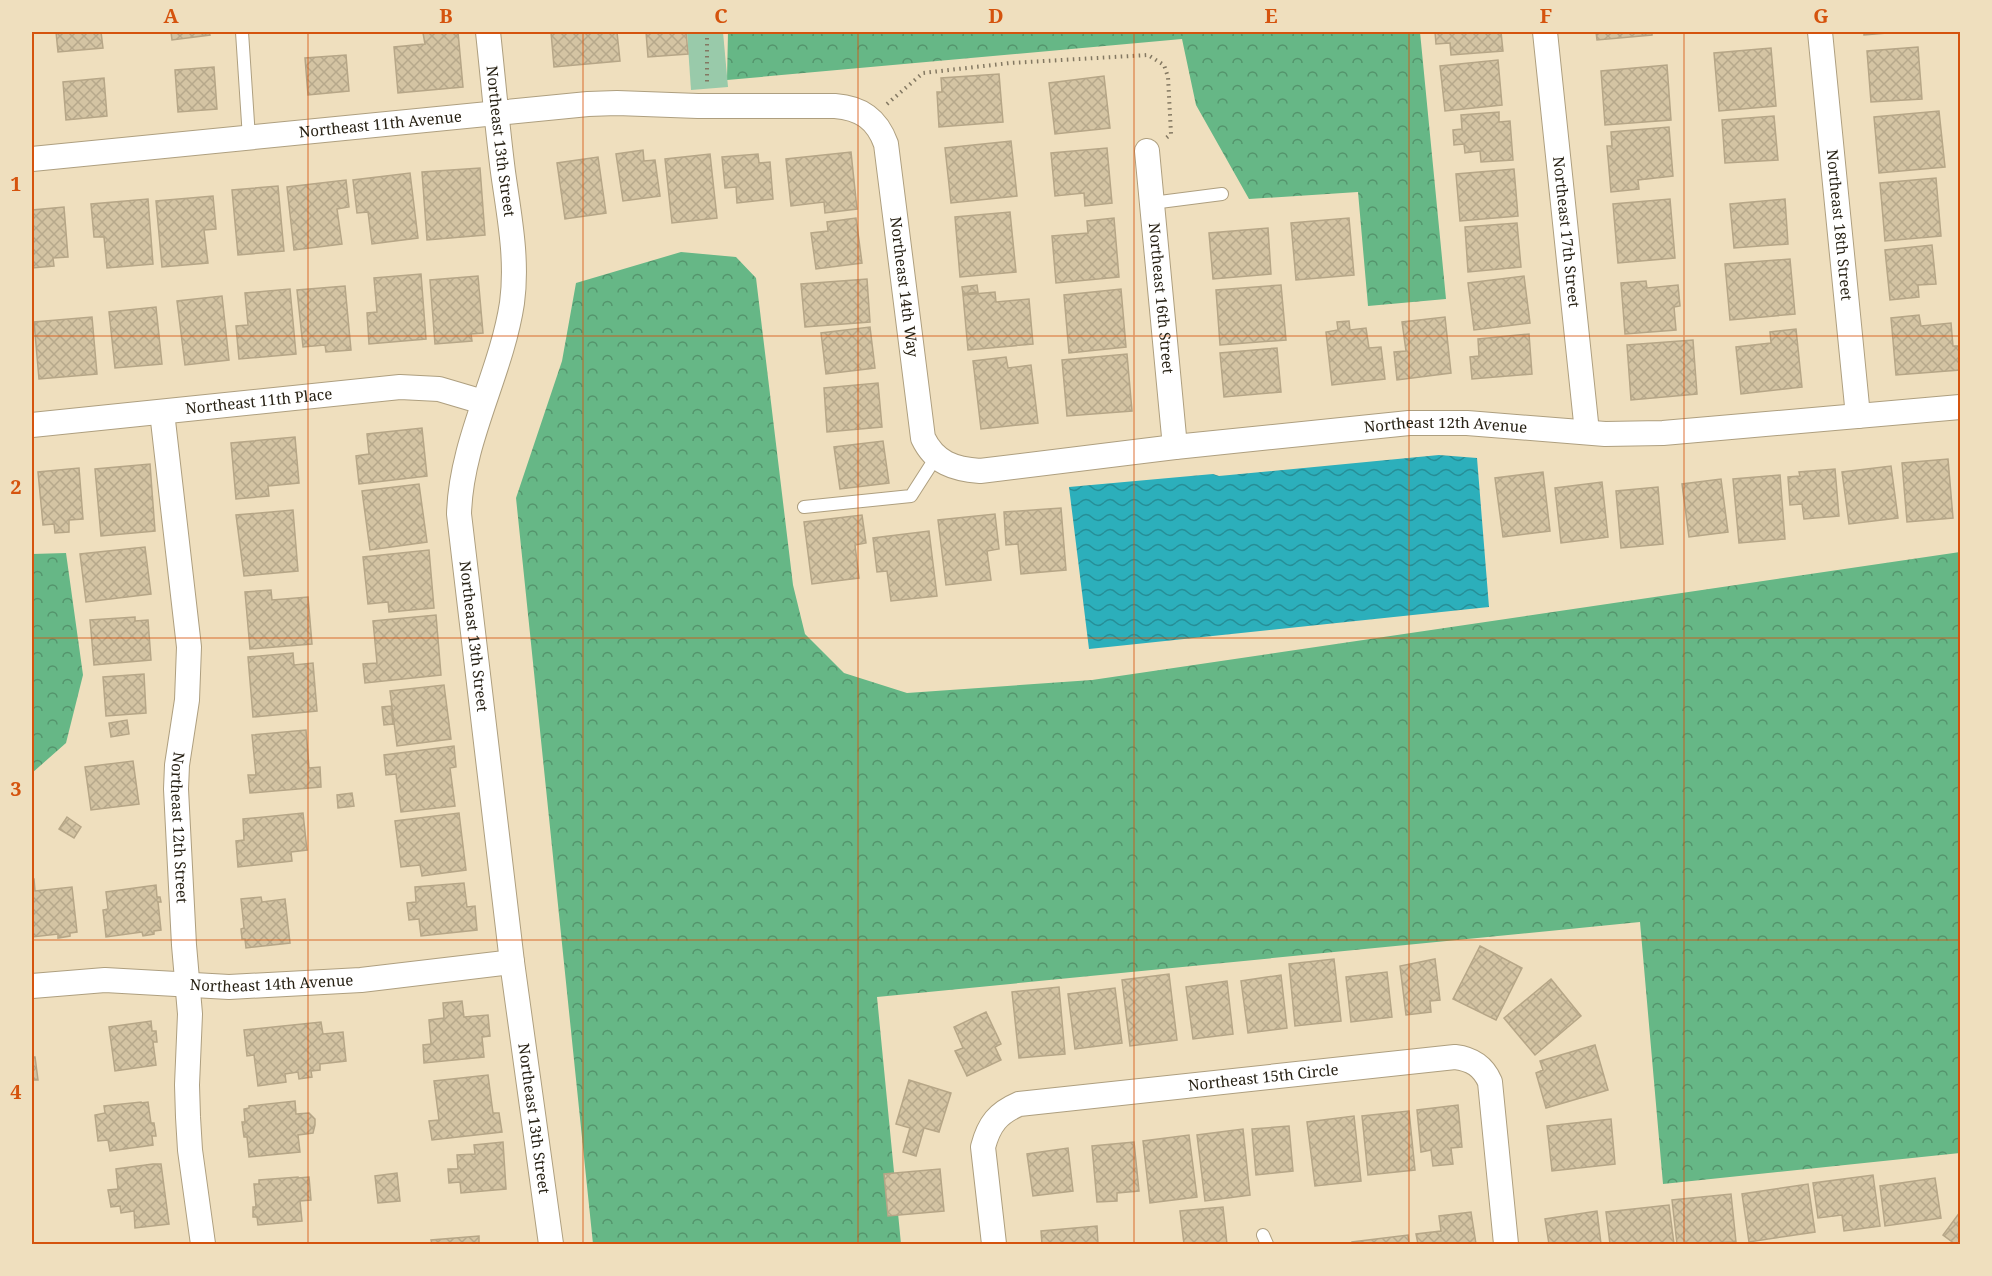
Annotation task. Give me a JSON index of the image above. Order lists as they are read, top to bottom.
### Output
{
  "streets": {
    "street": [
      "Northeast 11th Avenue",
      "Northeast 13th Street",
      "Northeast 18th Street",
      "Northeast 17th Street",
      "Northeast 14th Way",
      "Northeast 16th Street",
      "Northeast 11th Place",
      "Northeast 12th Avenue",
      "Northeast 12th Street",
      "Northeast 14th Avenue",
      "Northeast 15th Circle"
    ]
  },
  "crossings": [
    ["Northeast 11th Avenue", "Northeast 13th Street"],
    ["Northeast 11th Avenue", "Northeast 14th Way"],
    ["Northeast 13th Street", "Northeast 11th Place"],
    ["Northeast 13th Street", "Northeast 14th Avenue"],
    ["Northeast 18th Street", "Northeast 12th Avenue"],
    ["Northeast 17th Street", "Northeast 12th Avenue"],
    ["Northeast 14th Way", "Northeast 12th Avenue"],
    ["Northeast 16th Street", "Northeast 12th Avenue"],
    ["Northeast 11th Place", "Northeast 12th Street"],
    ["Northeast 12th Street", "Northeast 14th Avenue"]
  ],
  "grid": {
    "columns": [
      "A",
      "B",
      "C",
      "D",
      "E",
      "F",
      "G"
    ],
    "rows": [
      "1",
      "2",
      "3",
      "4"
    ]
  }
}
